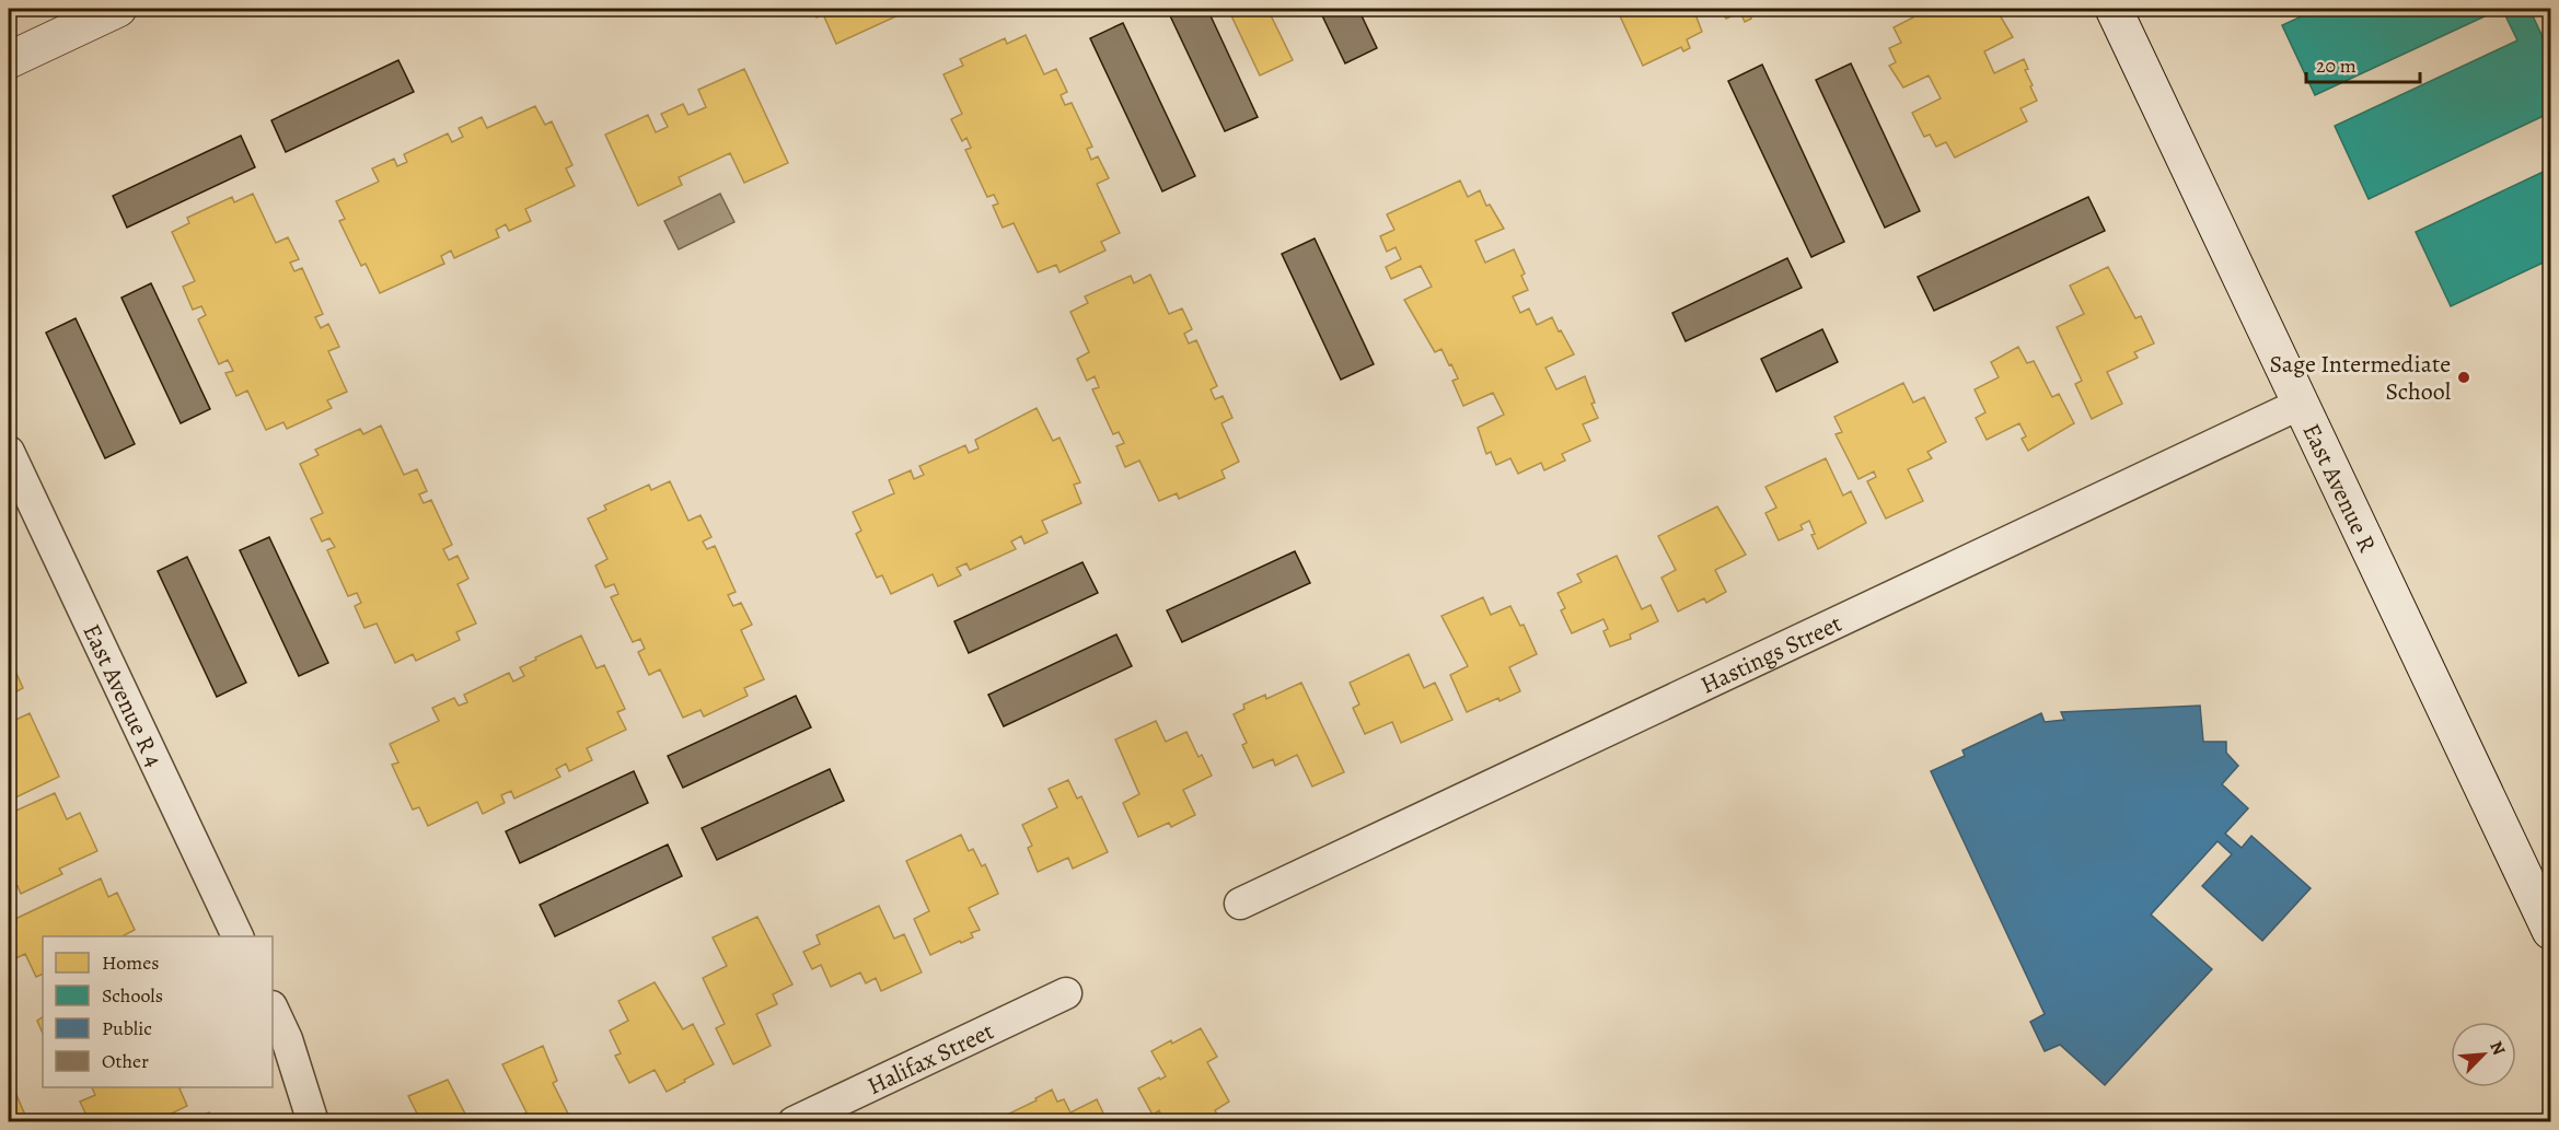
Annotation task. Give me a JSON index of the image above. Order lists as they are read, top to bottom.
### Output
{
  "streets": {
    "main road": ["East Avenue R"],
    "street": ["Hastings Street", "East Avenue R 4", "Halifax Street"]
  },
  "crossings": [
    ["East Avenue R", "Hastings Street"]
  ],
  "places": ["Sage Intermediate School"],
  "legend": [
    "Homes",
    "Schools",
    "Public",
    "Other"
  ],
  "scale_bar": "20 m",
  "north": "top right"
}
